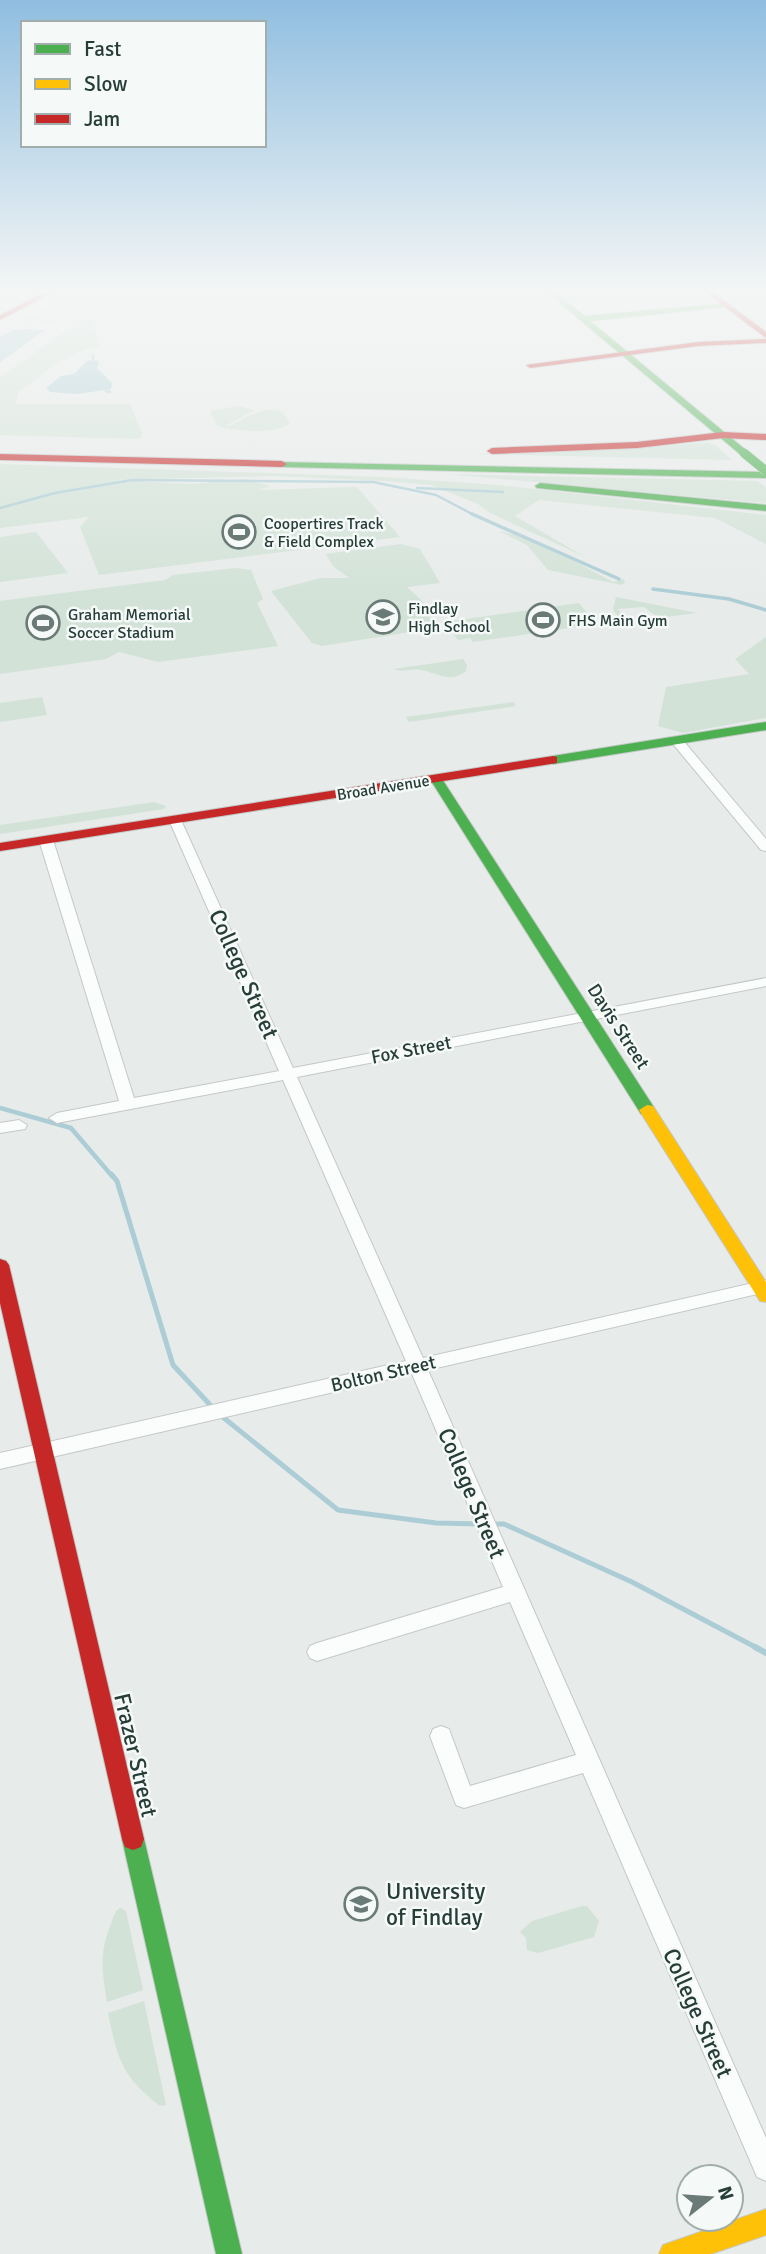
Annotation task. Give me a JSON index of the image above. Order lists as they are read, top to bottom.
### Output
{
  "streets": {
    "main road": ["Broad Avenue", "Davis Street", "Frazer Street"],
    "street": ["College Street", "Fox Street", "Bolton Street"]
  },
  "crossings": [
    ["Broad Avenue", "College Street"],
    ["Broad Avenue", "Davis Street"],
    ["College Street", "Fox Street"],
    ["College Street", "Bolton Street"],
    ["Davis Street", "Fox Street"],
    ["Davis Street", "Bolton Street"],
    ["Bolton Street", "Frazer Street"]
  ],
  "places": {
    "sports": ["Coopertires Track & Field Complex", "FHS Main Gym", "Graham Memorial Soccer Stadium"],
    "school or university": ["Findlay High School", "University of Findlay"]
  },
  "legend": ["Fast", "Slow", "Jam"],
  "north": "right"
}
